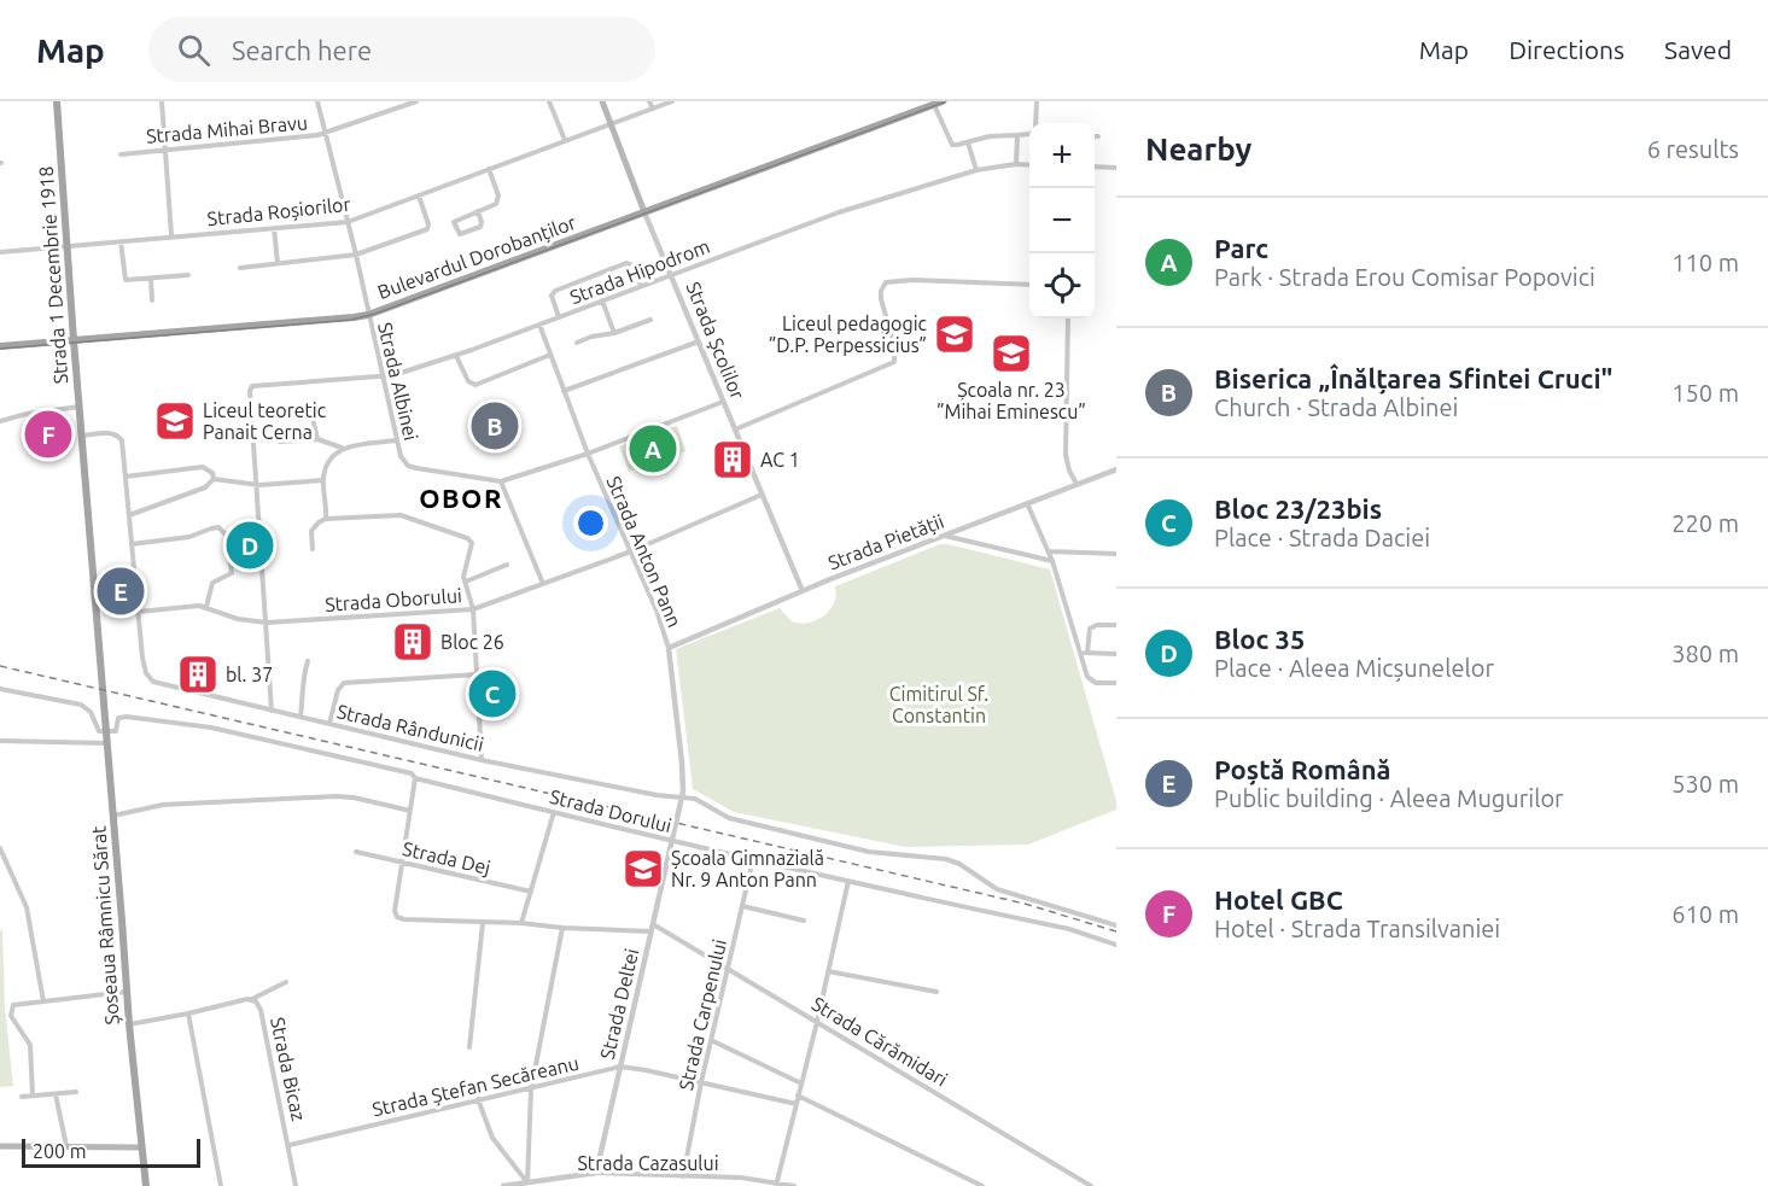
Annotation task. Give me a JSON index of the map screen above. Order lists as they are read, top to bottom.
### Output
{
  "streets": {
    "main road": [
      "Bulevardul Dorobanților",
      "Strada 1 Decembrie 1918",
      "Strada Școlilor",
      "Șoseaua Râmnicu Sărat"
    ],
    "street": [
      "Strada Mihai Bravu",
      "Strada Roșiorilor",
      "Strada Hipodrom",
      "Strada Albinei",
      "Strada Pietății",
      "Strada Anton Pann",
      "Strada Oborului",
      "Strada Rândunicii",
      "Strada Dorului",
      "Strada Dej",
      "Strada Deltei",
      "Strada Carpenului",
      "Strada Cărămidari",
      "Strada Bicaz",
      "Strada Ștefan Secăreanu",
      "Strada Cazasului"
    ]
  },
  "crossings": [
    ["Strada Mihai Bravu", "Strada Albinei"],
    ["Strada Roșiorilor", "Strada 1 Decembrie 1918"],
    ["Strada Roșiorilor", "Strada Școlilor"],
    ["Strada Roșiorilor", "Strada Albinei"],
    ["Bulevardul Dorobanților", "Strada 1 Decembrie 1918"],
    ["Bulevardul Dorobanților", "Strada Școlilor"],
    ["Bulevardul Dorobanților", "Strada Albinei"],
    ["Strada Hipodrom", "Strada Școlilor"],
    ["Strada Hipodrom", "Strada Albinei"],
    ["Strada Hipodrom", "Strada Anton Pann"],
    ["Strada 1 Decembrie 1918", "Șoseaua Râmnicu Sărat"],
    ["Strada Școlilor", "Strada Pietății"],
    ["Strada Școlilor", "Strada Oborului"],
    ["Strada Pietății", "Strada Anton Pann"],
    ["Strada Anton Pann", "Strada Oborului"],
    ["Strada Anton Pann", "Strada Rândunicii"],
    ["Strada Anton Pann", "Strada Dorului"],
    ["Strada Anton Pann", "Strada Deltei"],
    ["Strada Oborului", "Strada Rândunicii"],
    ["Strada Dorului", "Șoseaua Râmnicu Sărat"],
    ["Strada Dorului", "Strada Deltei"],
    ["Strada Dorului", "Strada Carpenului"],
    ["Șoseaua Râmnicu Sărat", "Strada Bicaz"],
    ["Strada Deltei", "Strada Cărămidari"],
    ["Strada Deltei", "Strada Ștefan Secăreanu"],
    ["Strada Deltei", "Strada Cazasului"],
    ["Strada Carpenului", "Strada Cărămidari"],
    ["Strada Carpenului", "Strada Ștefan Secăreanu"],
    ["Strada Carpenului", "Strada Cazasului"],
    ["Strada Bicaz", "Strada Ștefan Secăreanu"]
  ],
  "districts": ["OBOR"],
  "parks": ["Cimitirul Sf. Constantin"],
  "places": {
    "school or university": [
      "Liceul pedagogic ”D.P. Perpessicius”",
      "Școala nr. 23 ”Mihai Eminescu”",
      "Liceul teoretic Panait Cerna",
      "Școala Gimnazială Nr. 9 Anton Pann"
    ],
    "building": ["AC 1", "Bloc 26", "bl. 37"]
  },
  "scale_bar": "200 m",
  "page": {
    "header": "Map",
    "search": "Search here",
    "nav": ["Map", "Directions", "Saved"],
    "heading": ["Nearby", "6 results"],
    "map_buttons": ["+", "−"],
    "list": [
      {
        "mark": "A",
        "name": "Parc",
        "note": "Park · Strada Erou Comisar Popovici",
        "value": "110 m"
      },
      {
        "mark": "B",
        "name": "Biserica „Înălțarea Sfintei Cruci\"",
        "note": "Church · Strada Albinei",
        "value": "150 m"
      },
      {
        "mark": "C",
        "name": "Bloc 23/23bis",
        "note": "Place · Strada Daciei",
        "value": "220 m"
      },
      {
        "mark": "D",
        "name": "Bloc 35",
        "note": "Place · Aleea Micșunelelor",
        "value": "380 m"
      },
      {
        "mark": "E",
        "name": "Poștă Română",
        "note": "Public building · Aleea Mugurilor",
        "value": "530 m"
      },
      {
        "mark": "F",
        "name": "Hotel GBC",
        "note": "Hotel · Strada Transilvaniei",
        "value": "610 m"
      }
    ],
    "pins": [
      "B",
      "F",
      "A",
      "D",
      "E",
      "C"
    ],
    "scale": "200 m"
  }
}
